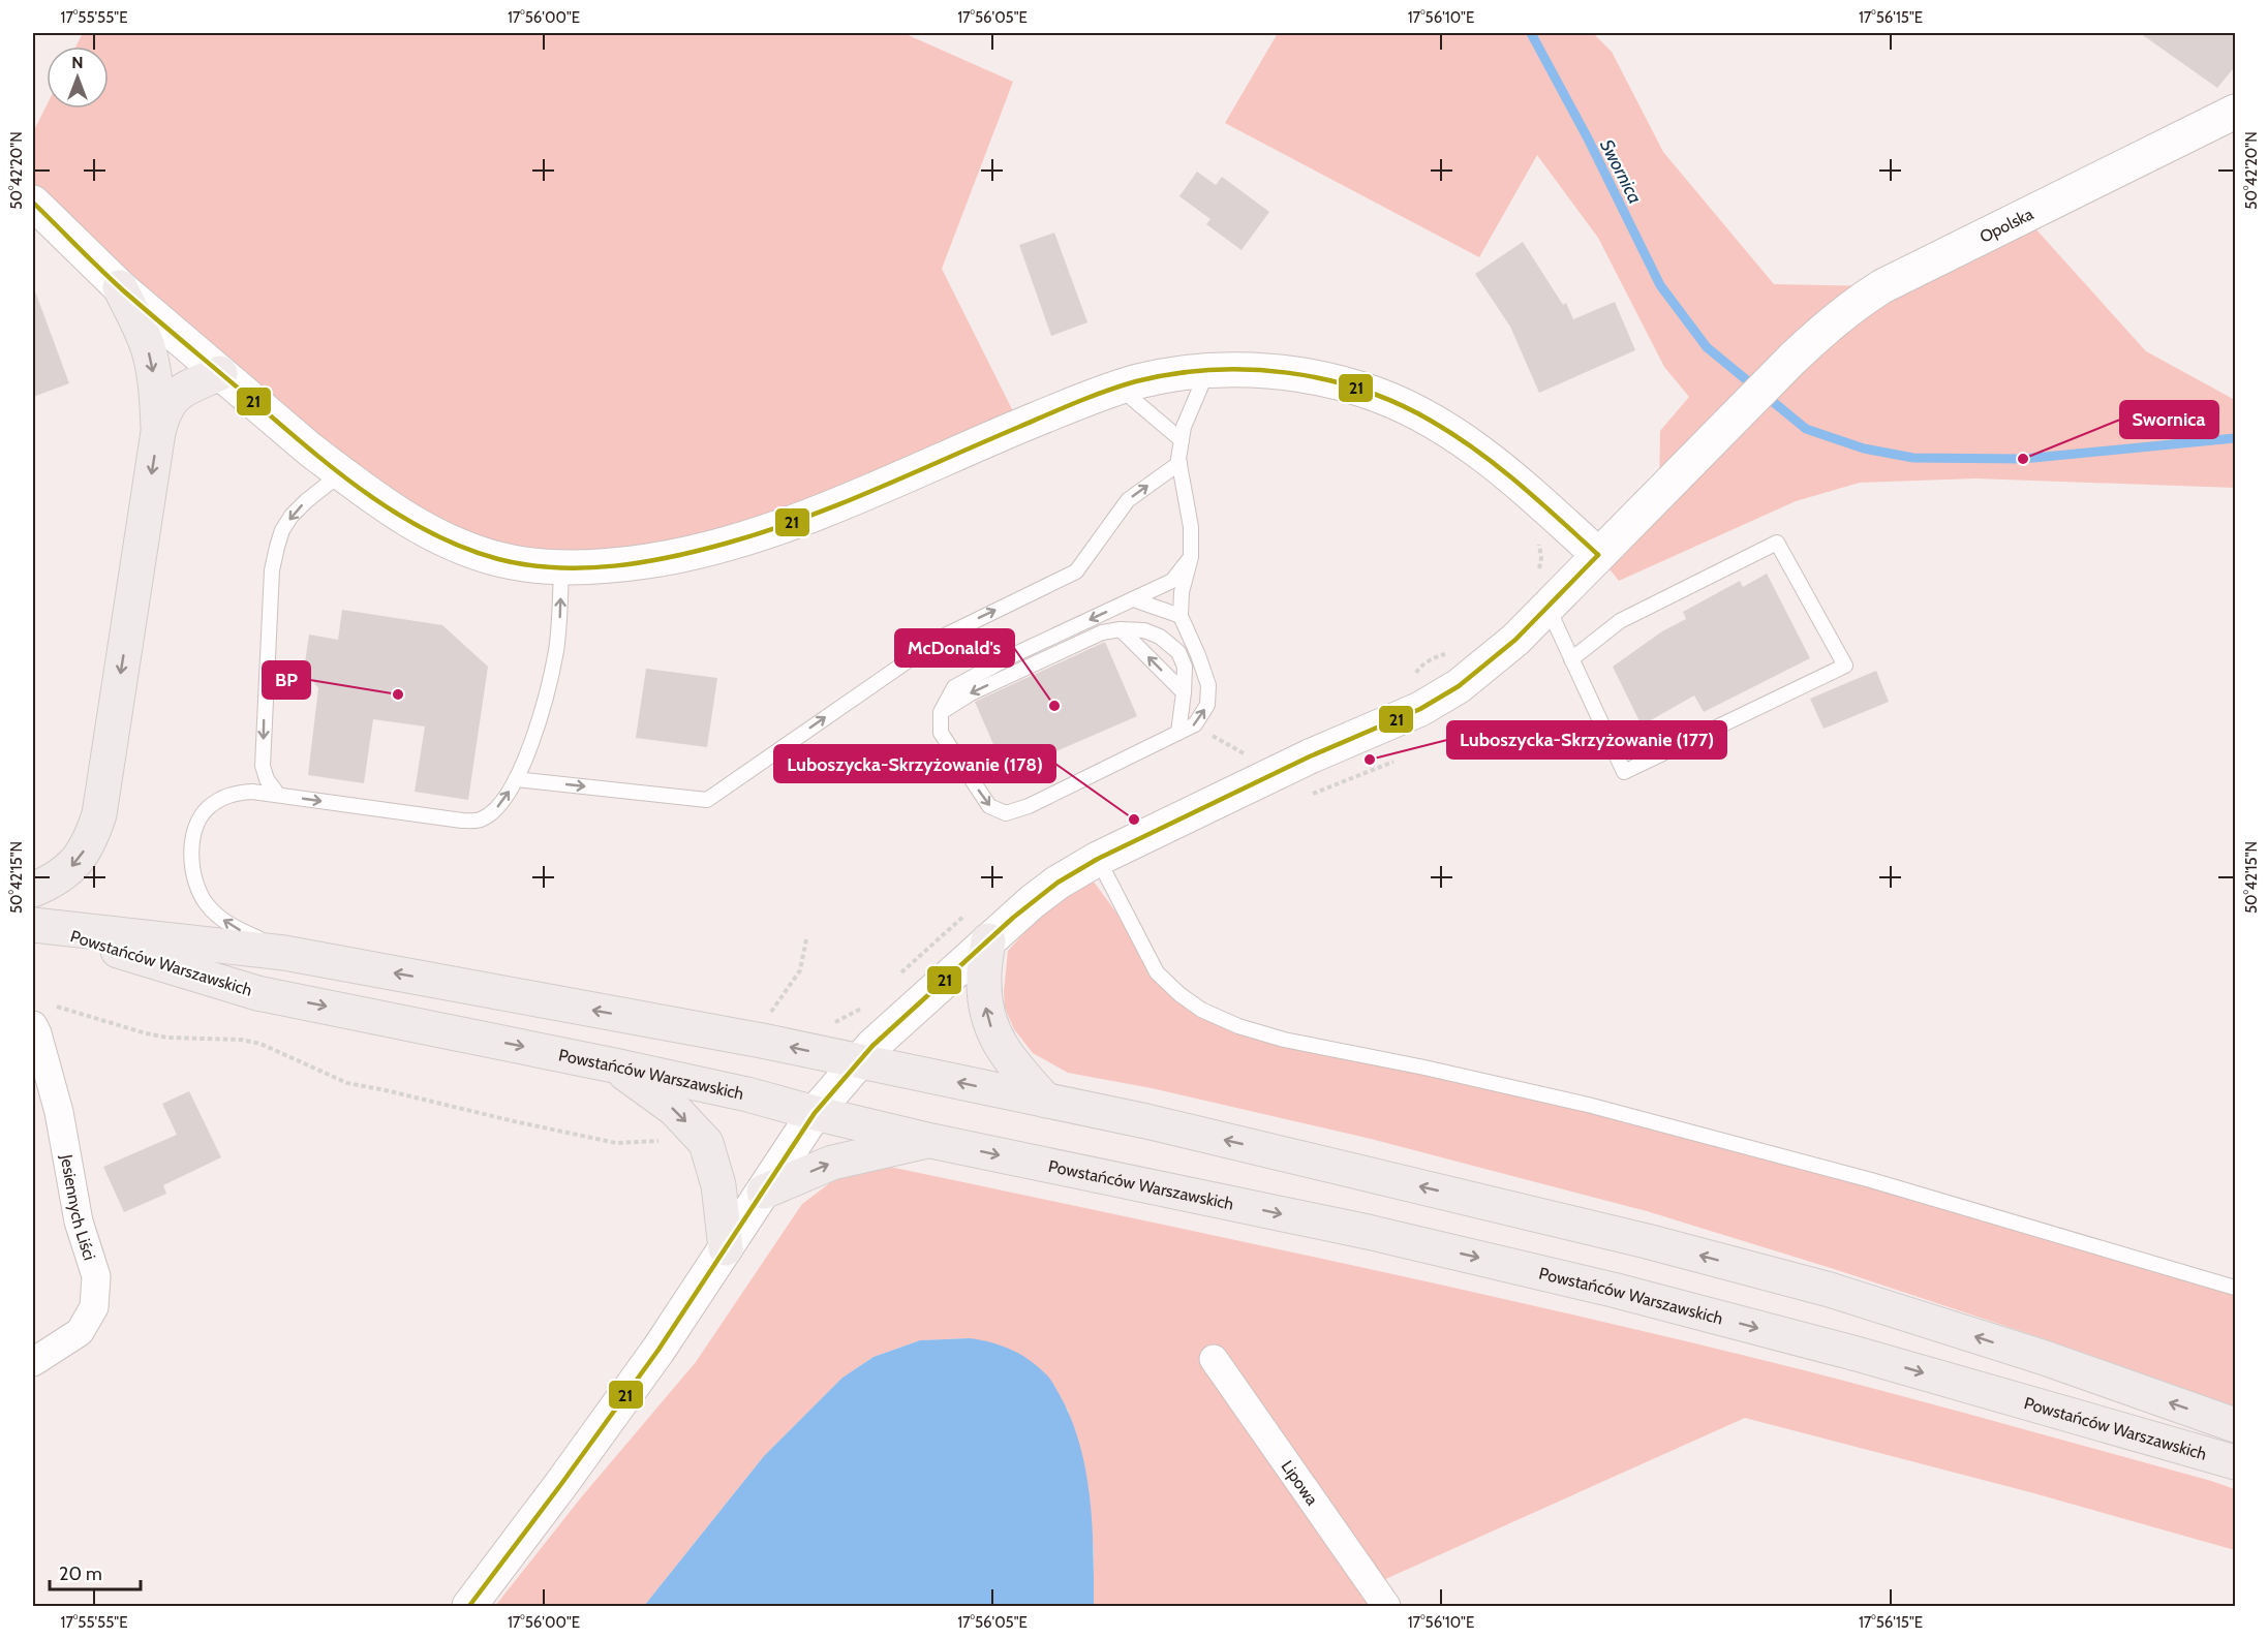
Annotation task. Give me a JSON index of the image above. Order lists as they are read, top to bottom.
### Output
{
  "streets": {
    "main road": ["Powstańców Warszawskich"],
    "street": ["Opolska", "Jesiennych Liści", "Lipowa"]
  },
  "crossings": [
    ["Opolska", "Powstańców Warszawskich"]
  ],
  "water": ["Swornica"],
  "places": [
    "Swornica",
    "BP",
    "McDonald's",
    "Luboszycka-Skrzyżowanie (177)",
    "Luboszycka-Skrzyżowanie (178)"
  ],
  "lines": ["transit line 21"],
  "scale_bar": "20 m",
  "north": "top",
  "coordinates": [
    "17°55'55\"E",
    "17°56'00\"E",
    "17°56'05\"E",
    "17°56'10\"E",
    "17°56'15\"E",
    "50°42'20\"N",
    "50°42'15\"N"
  ]
}
